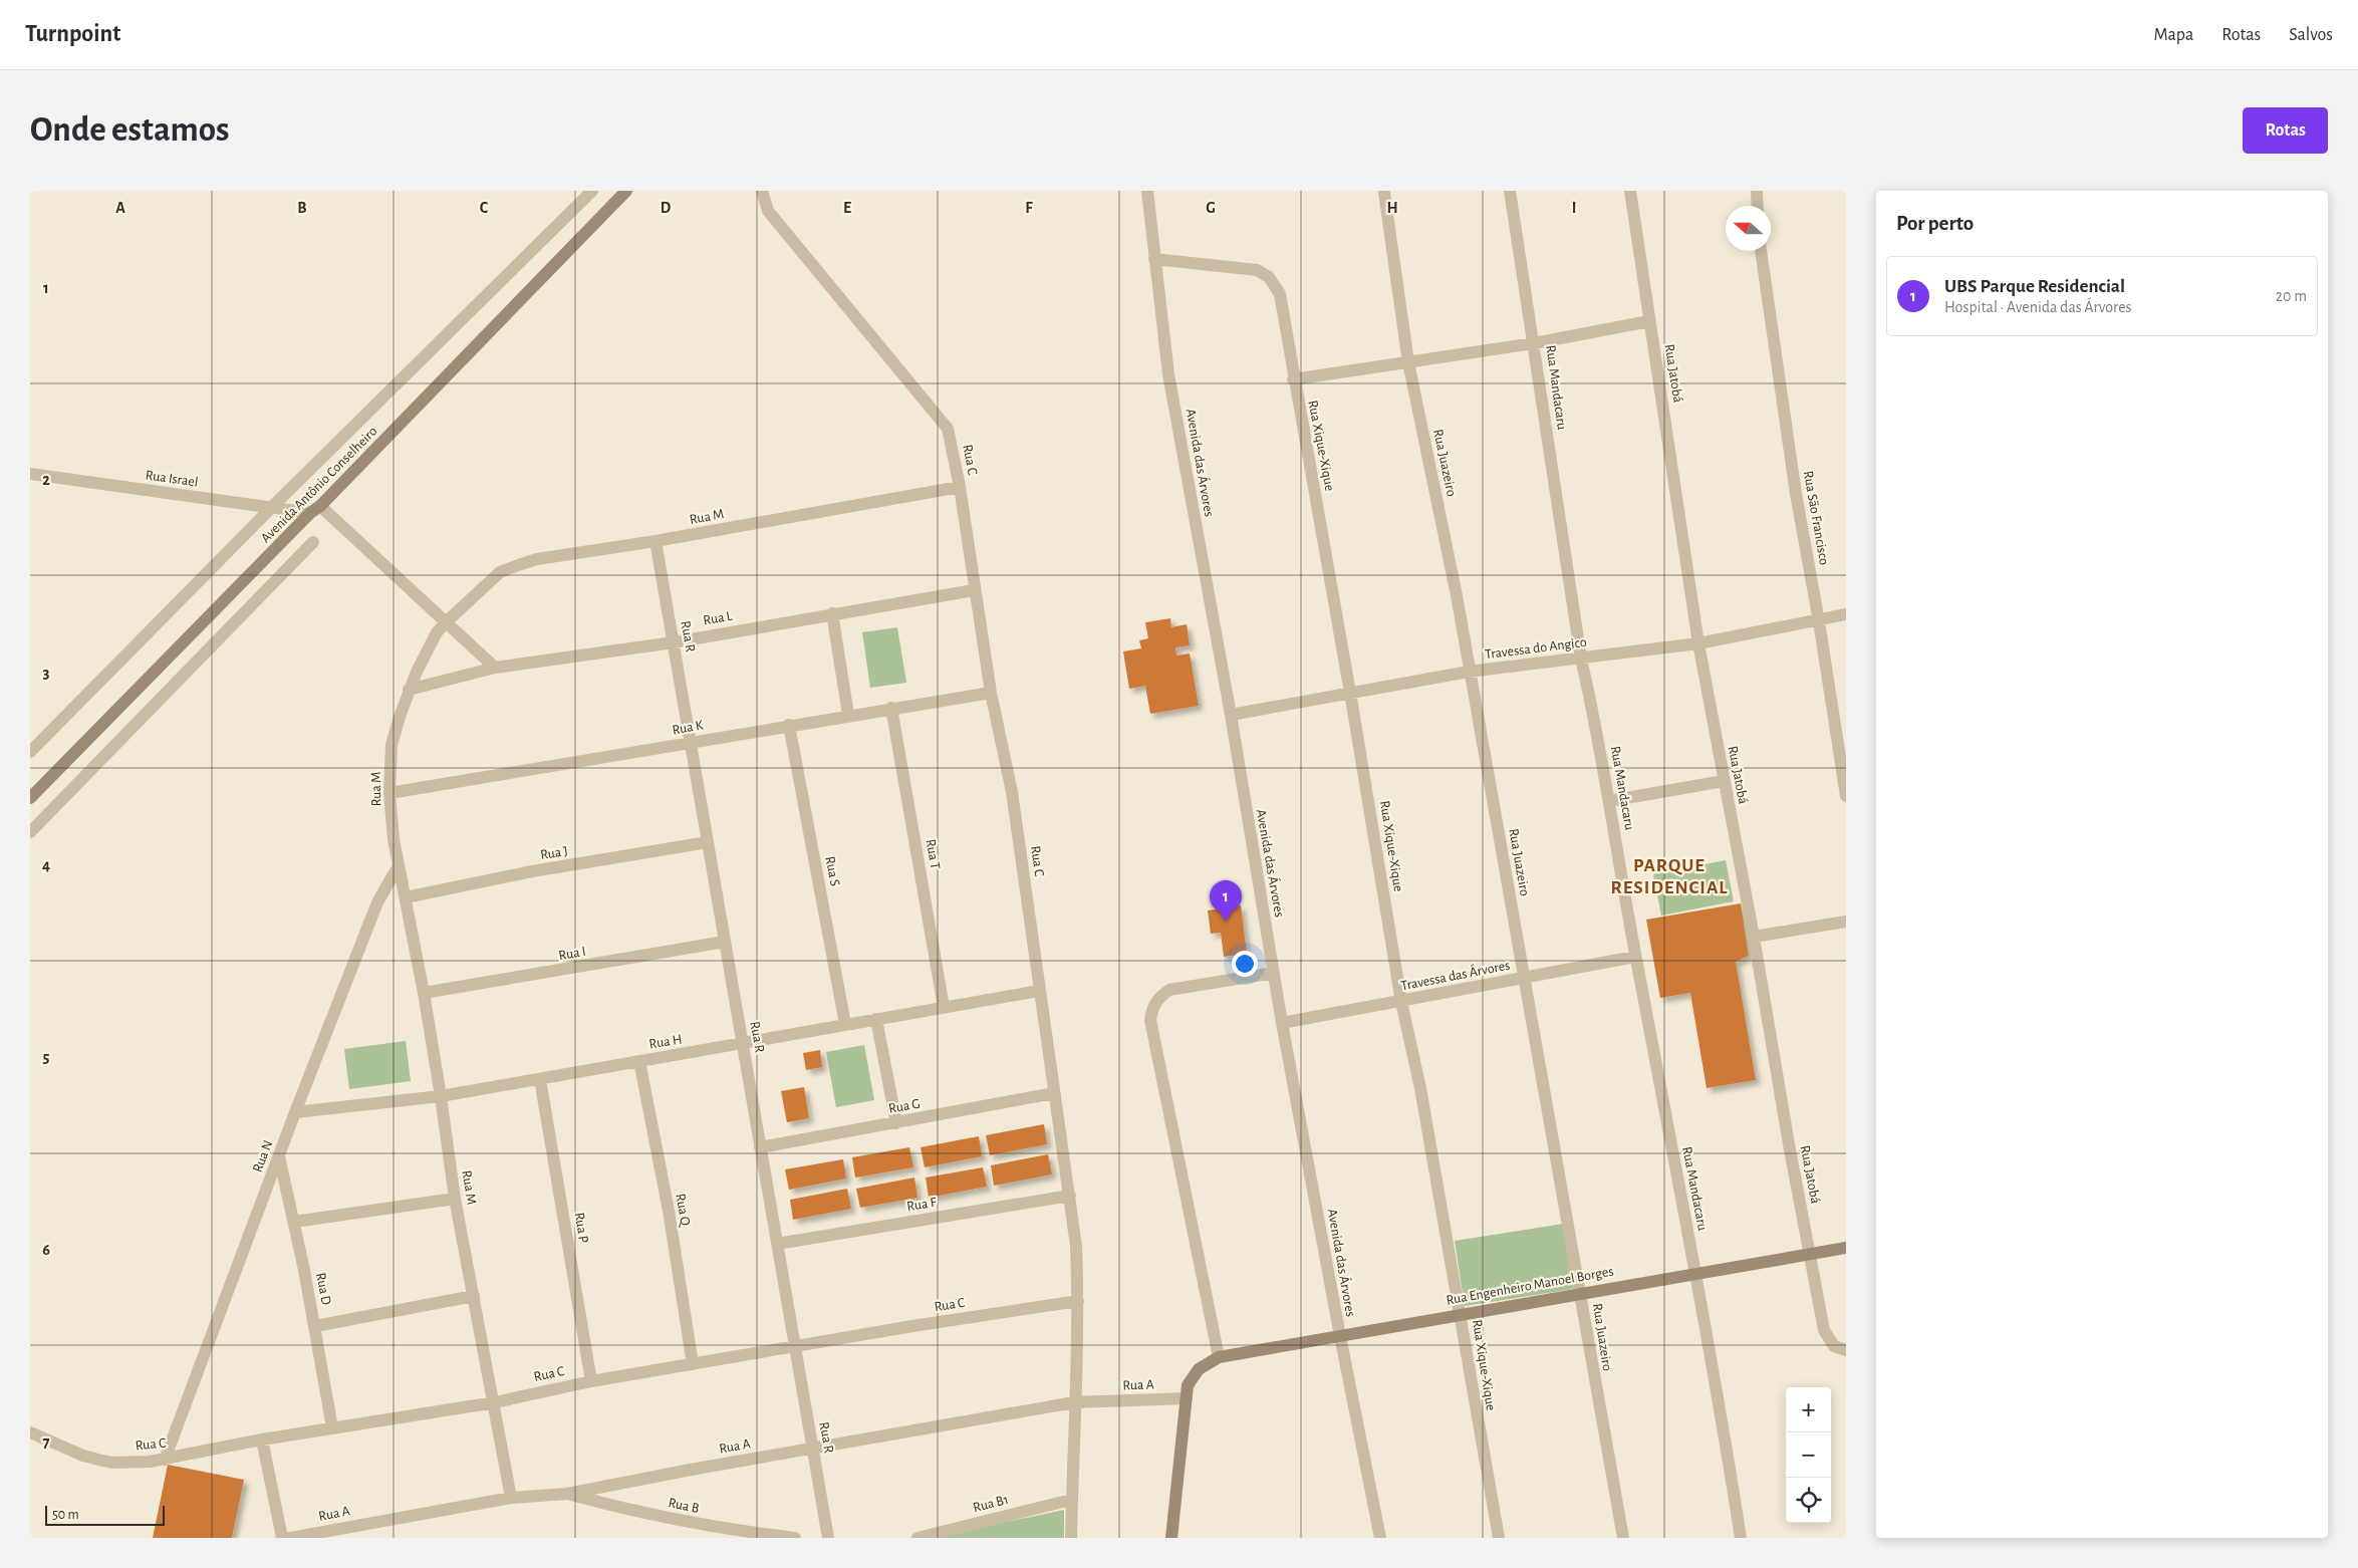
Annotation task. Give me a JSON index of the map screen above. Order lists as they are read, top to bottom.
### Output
{
  "streets": {
    "street": [
      "Rua Jatobá",
      "Rua Mandacaru",
      "Rua Xique-Xique",
      "Rua C",
      "Avenida das Árvores",
      "Rua Juazeiro",
      "Rua Israel",
      "Avenida Antônio Conselheiro",
      "Rua M",
      "Rua São Francisco",
      "Rua L",
      "Rua R",
      "Travessa do Angico",
      "Rua K",
      "Rua J",
      "Rua T",
      "Rua S",
      "Rua I",
      "Travessa das Árvores",
      "Rua H",
      "Rua G",
      "Rua N",
      "Rua F",
      "Rua Q",
      "Rua P",
      "Rua Engenheiro Manoel Borges",
      "Rua D",
      "Rua A",
      "Rua B1",
      "Rua B"
    ]
  },
  "crossings": [
    ["Rua Jatobá", "Travessa do Angico"],
    ["Rua Jatobá", "Rua Engenheiro Manoel Borges"],
    ["Rua Mandacaru", "Travessa do Angico"],
    ["Rua Mandacaru", "Travessa das Árvores"],
    ["Rua Mandacaru", "Rua Engenheiro Manoel Borges"],
    ["Rua Xique-Xique", "Avenida das Árvores"],
    ["Rua Xique-Xique", "Travessa do Angico"],
    ["Rua Xique-Xique", "Travessa das Árvores"],
    ["Rua Xique-Xique", "Rua Engenheiro Manoel Borges"],
    ["Rua C", "Rua M"],
    ["Rua C", "Rua L"],
    ["Rua C", "Rua R"],
    ["Rua C", "Rua K"],
    ["Rua C", "Rua H"],
    ["Rua C", "Rua G"],
    ["Rua C", "Rua N"],
    ["Rua C", "Rua F"],
    ["Rua C", "Rua Q"],
    ["Rua C", "Rua P"],
    ["Rua C", "Rua D"],
    ["Rua C", "Rua A"],
    ["Rua C", "Rua B1"],
    ["Avenida das Árvores", "Travessa do Angico"],
    ["Avenida das Árvores", "Travessa das Árvores"],
    ["Avenida das Árvores", "Rua Engenheiro Manoel Borges"],
    ["Rua Juazeiro", "Travessa do Angico"],
    ["Rua Juazeiro", "Travessa das Árvores"],
    ["Rua Juazeiro", "Rua Engenheiro Manoel Borges"],
    ["Rua Israel", "Avenida Antônio Conselheiro"],
    ["Rua M", "Rua L"],
    ["Rua M", "Rua R"],
    ["Rua M", "Rua K"],
    ["Rua M", "Rua J"],
    ["Rua M", "Rua I"],
    ["Rua M", "Rua H"],
    ["Rua M", "Rua N"],
    ["Rua M", "Rua A"],
    ["Rua São Francisco", "Travessa do Angico"],
    ["Rua L", "Rua R"],
    ["Rua R", "Rua K"],
    ["Rua R", "Rua J"],
    ["Rua R", "Rua I"],
    ["Rua R", "Rua H"],
    ["Rua R", "Rua G"],
    ["Rua R", "Rua F"],
    ["Rua R", "Rua A"],
    ["Rua K", "Rua T"],
    ["Rua K", "Rua S"],
    ["Rua T", "Rua H"],
    ["Rua S", "Rua H"],
    ["Rua H", "Rua N"],
    ["Rua H", "Rua Q"],
    ["Rua H", "Rua P"],
    ["Rua N", "Rua D"],
    ["Rua A", "Rua B"]
  ],
  "districts": ["PARQUE RESIDENCIAL"],
  "scale_bar": "50 m",
  "north": "left",
  "page": {
    "header": "Turnpoint",
    "nav": ["Mapa", "Rotas", "Salvos"],
    "buttons": "Rotas",
    "title": "Onde estamos",
    "heading": "Por perto",
    "list": [
      {
        "mark": "1",
        "name": "UBS Parque Residencial",
        "note": "Hospital · Avenida das Árvores",
        "value": "20 m"
      }
    ],
    "pins": "1",
    "map_buttons": ["+", "−"],
    "scale": "50 m"
  },
  "grid": {
    "columns": [
      "A",
      "B",
      "C",
      "D",
      "E",
      "F",
      "G",
      "H",
      "I"
    ],
    "rows": [
      "1",
      "2",
      "3",
      "4",
      "5",
      "6",
      "7"
    ]
  }
}
